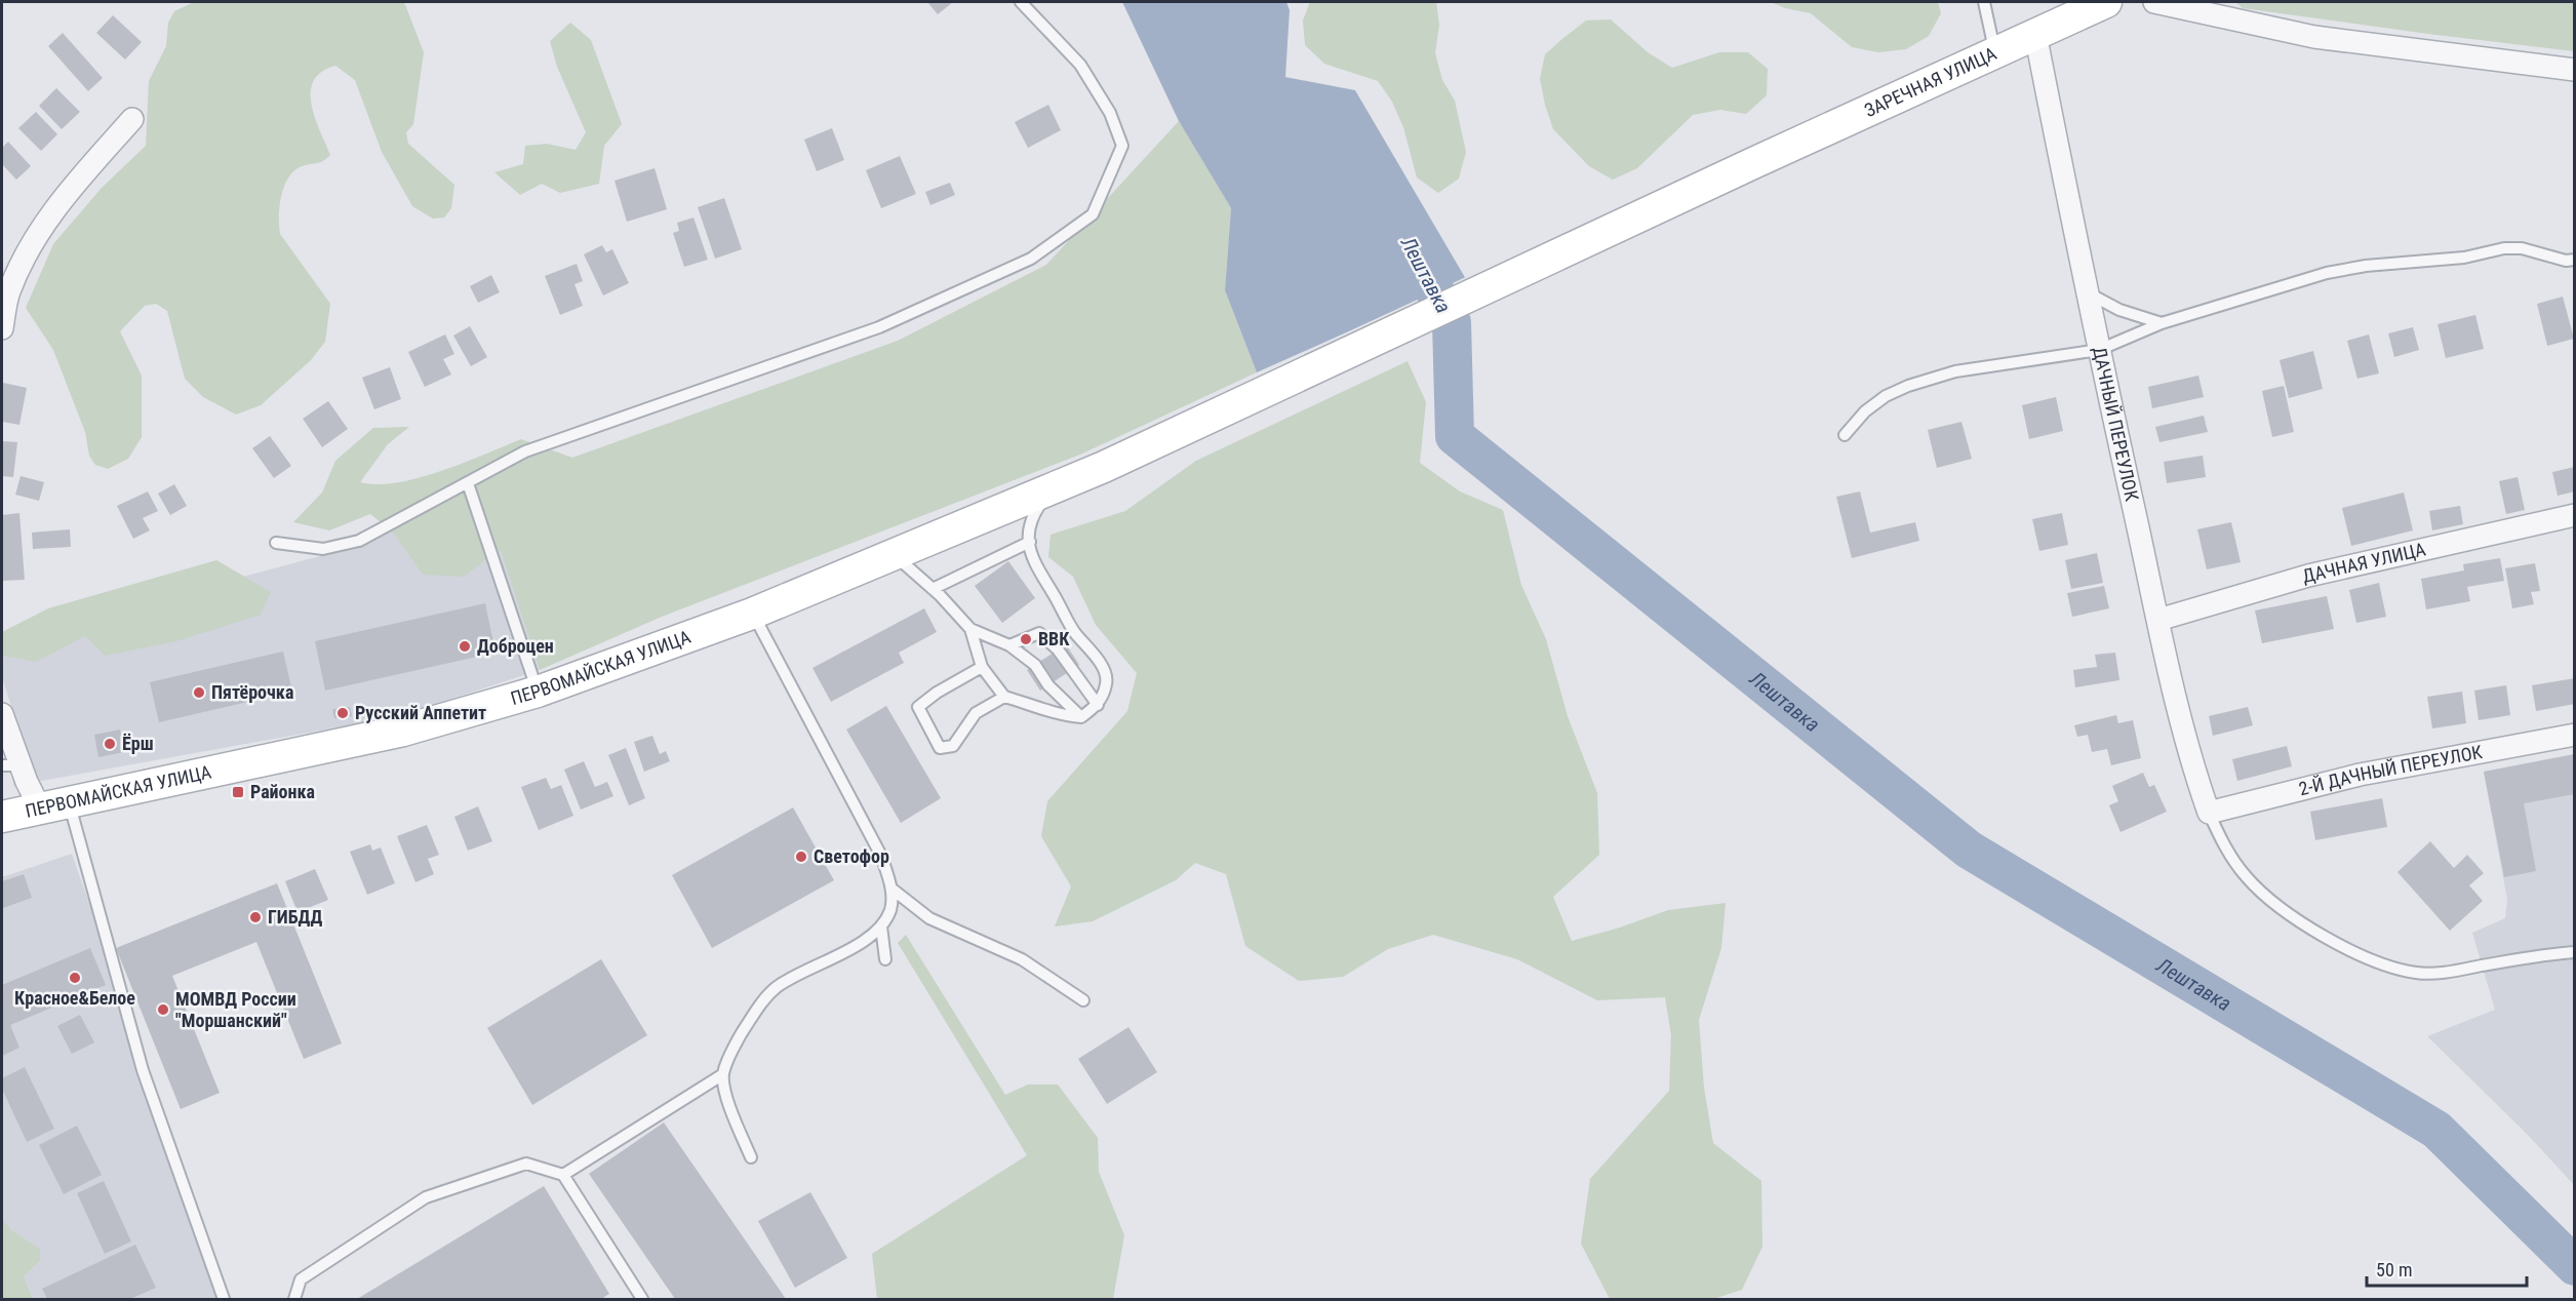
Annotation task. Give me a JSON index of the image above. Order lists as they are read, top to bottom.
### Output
{
  "streets": {
    "main road": ["ЗАРЕЧНАЯ УЛИЦА", "ПЕРВОМАЙСКАЯ УЛИЦА"],
    "street": ["ДАЧНЫЙ ПЕРЕУЛОК", "ДАЧНАЯ УЛИЦА", "2-Й ДАЧНЫЙ ПЕРЕУЛОК"]
  },
  "crossings": [
    ["ЗАРЕЧНАЯ УЛИЦА", "ДАЧНЫЙ ПЕРЕУЛОК"],
    ["ЗАРЕЧНАЯ УЛИЦА", "ПЕРВОМАЙСКАЯ УЛИЦА"],
    ["ДАЧНЫЙ ПЕРЕУЛОК", "ДАЧНАЯ УЛИЦА"],
    ["ДАЧНЫЙ ПЕРЕУЛОК", "2-Й ДАЧНЫЙ ПЕРЕУЛОК"]
  ],
  "water": ["Лештавка"],
  "places": {
    "other": [
      "ВВК",
      "Доброцен",
      "Пятёрочка",
      "Русский Аппетит",
      "Ёрш",
      "Светофор",
      "ГИБДД",
      "Красное&Белое",
      "МОМВД России \"Моршанский\""
    ],
    "transit": ["Районка"]
  },
  "scale_bar": "50 m"
}
